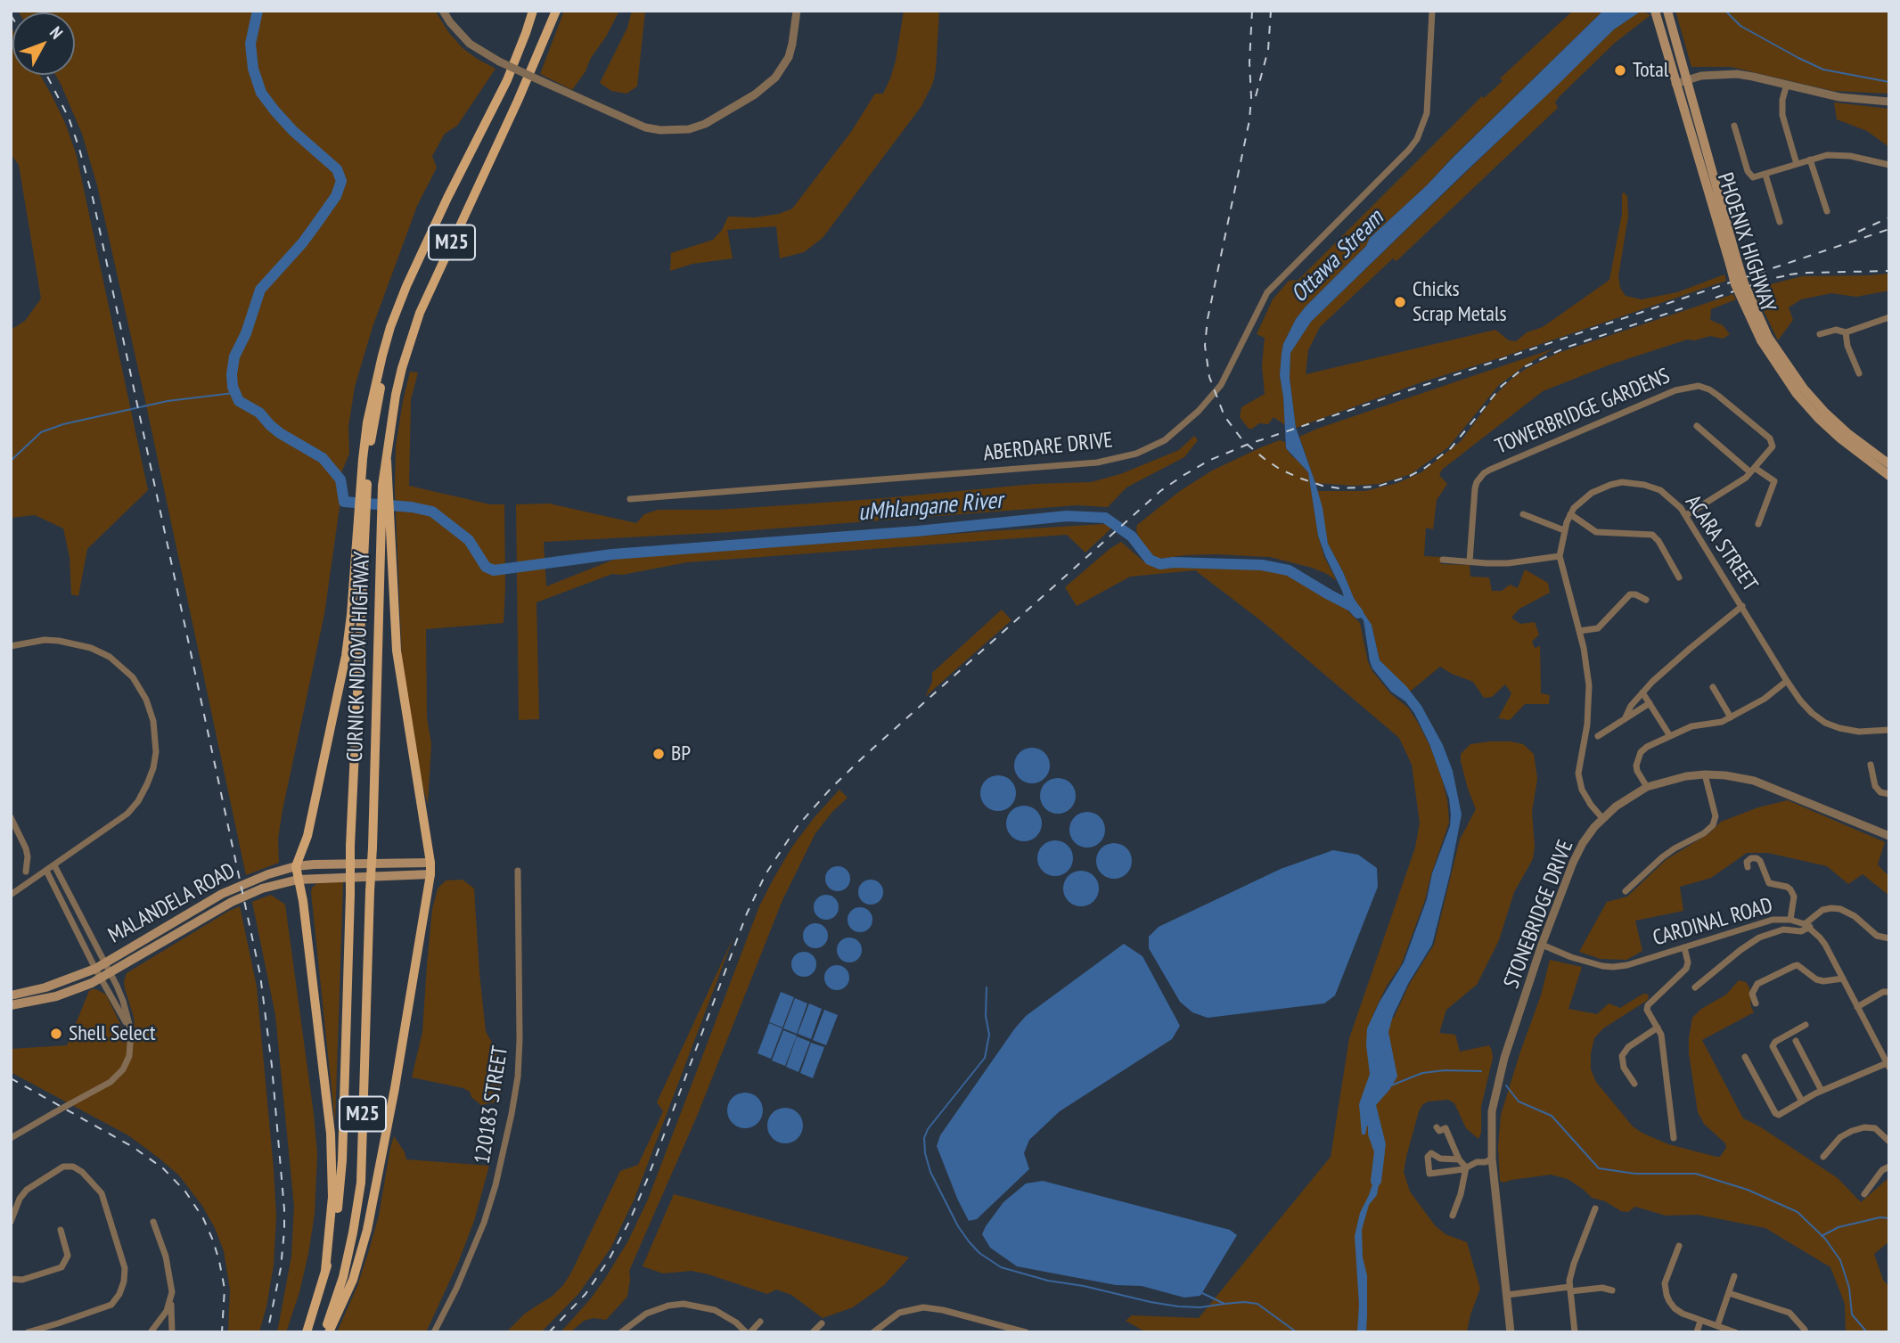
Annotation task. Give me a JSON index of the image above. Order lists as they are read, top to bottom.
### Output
{
  "streets": {
    "main road": [
      "M25",
      "PHOENIX HIGHWAY",
      "CURNICK NDLOVU HIGHWAY",
      "MALANDELA ROAD"
    ],
    "street": [
      "TOWERBRIDGE GARDENS",
      "ABERDARE DRIVE",
      "ACARA STREET",
      "STONEBRIDGE DRIVE",
      "CARDINAL ROAD",
      "120183 STREET"
    ]
  },
  "crossings": [
    ["M25", "CURNICK NDLOVU HIGHWAY"],
    ["TOWERBRIDGE GARDENS", "ACARA STREET"],
    ["ACARA STREET", "STONEBRIDGE DRIVE"],
    ["STONEBRIDGE DRIVE", "CARDINAL ROAD"]
  ],
  "water": ["Ottawa Stream", "uMhlangane River"],
  "places": [
    "Total",
    "Chicks Scrap Metals",
    "BP",
    "Shell Select"
  ],
  "north": "top right"
}
